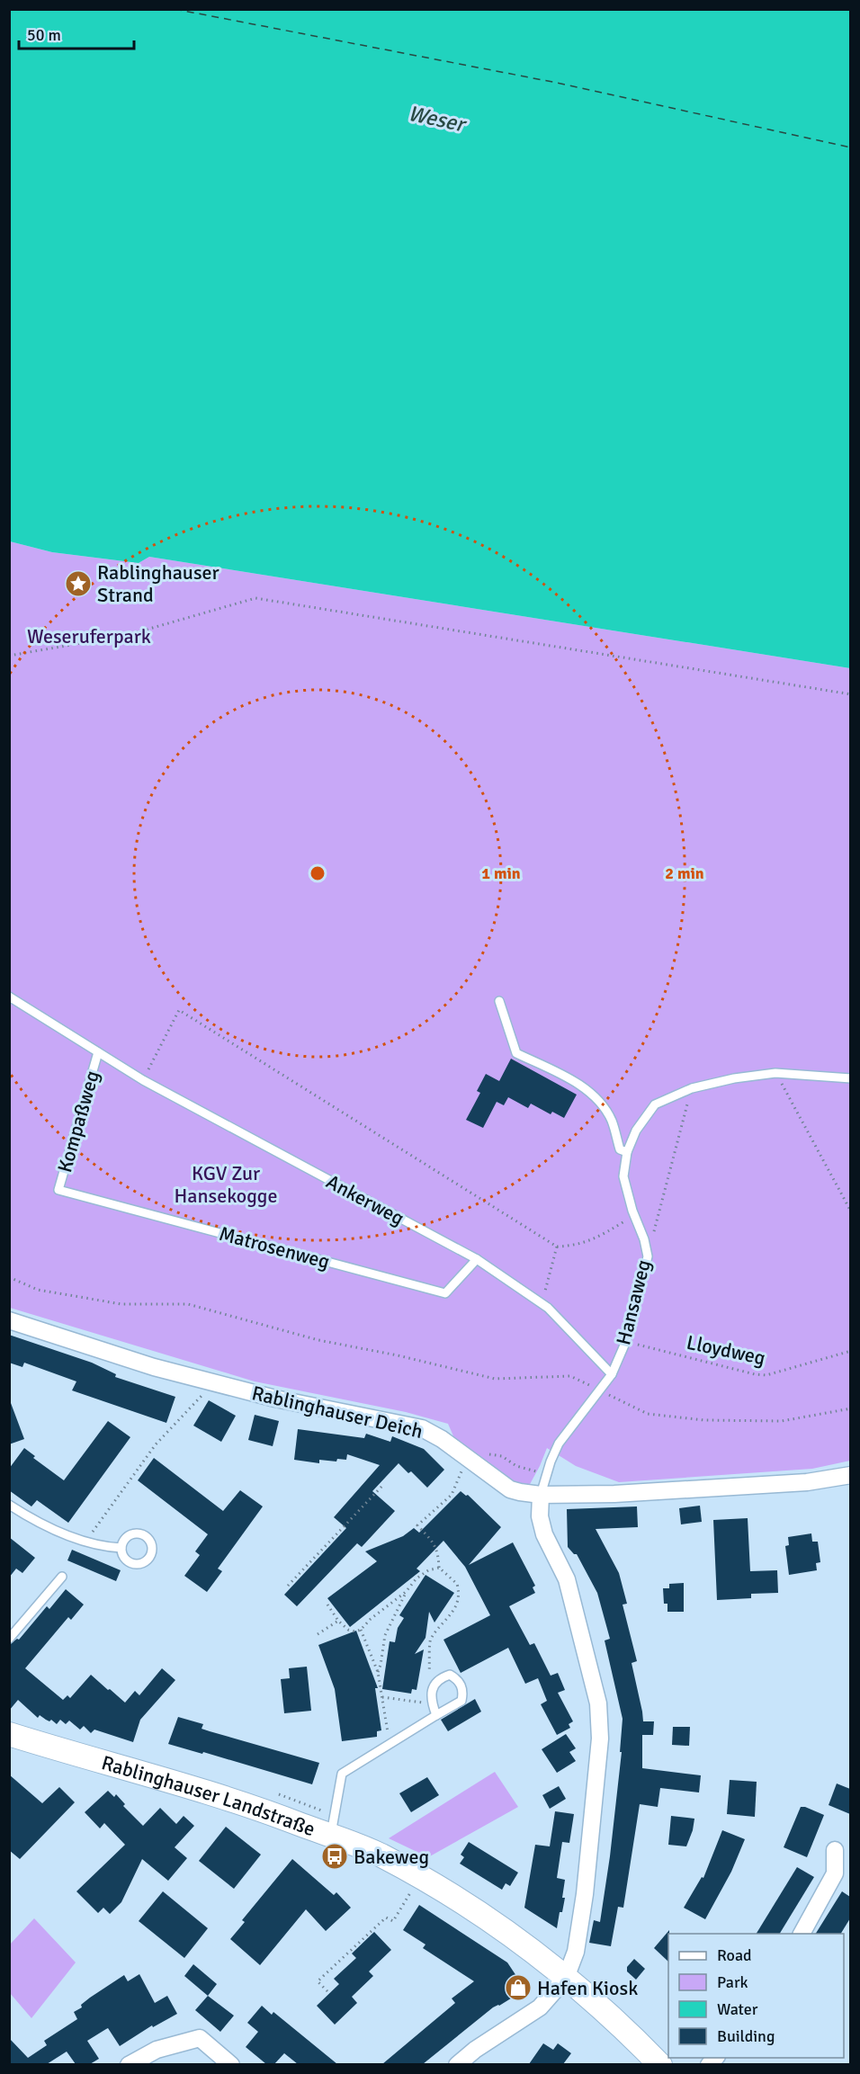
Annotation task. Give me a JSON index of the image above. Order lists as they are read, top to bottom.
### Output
{
  "streets": {
    "street": ["Rablinghauser Deich", "Rablinghauser Landstraße"],
    "lane": [
      "Kompaßweg",
      "Ankerweg",
      "Matrosenweg",
      "Hansaweg"
    ],
    "path": ["Lloydweg"]
  },
  "crossings": [
    ["Kompaßweg", "Ankerweg"],
    ["Kompaßweg", "Matrosenweg"],
    ["Ankerweg", "Matrosenweg"],
    ["Ankerweg", "Hansaweg"],
    ["Hansaweg", "Lloydweg"],
    ["Hansaweg", "Rablinghauser Deich"]
  ],
  "water": ["Weser"],
  "parks": ["Weseruferpark", "KGV Zur Hansekogge"],
  "places": {
    "place": ["Rablinghauser Strand"],
    "bus stop": ["Bakeweg"],
    "shop": ["Hafen Kiosk"]
  },
  "legend": [
    "Road",
    "Park",
    "Water",
    "Building"
  ],
  "scale_bar": "50 m",
  "rings": ["1 min", "2 min"]
}
